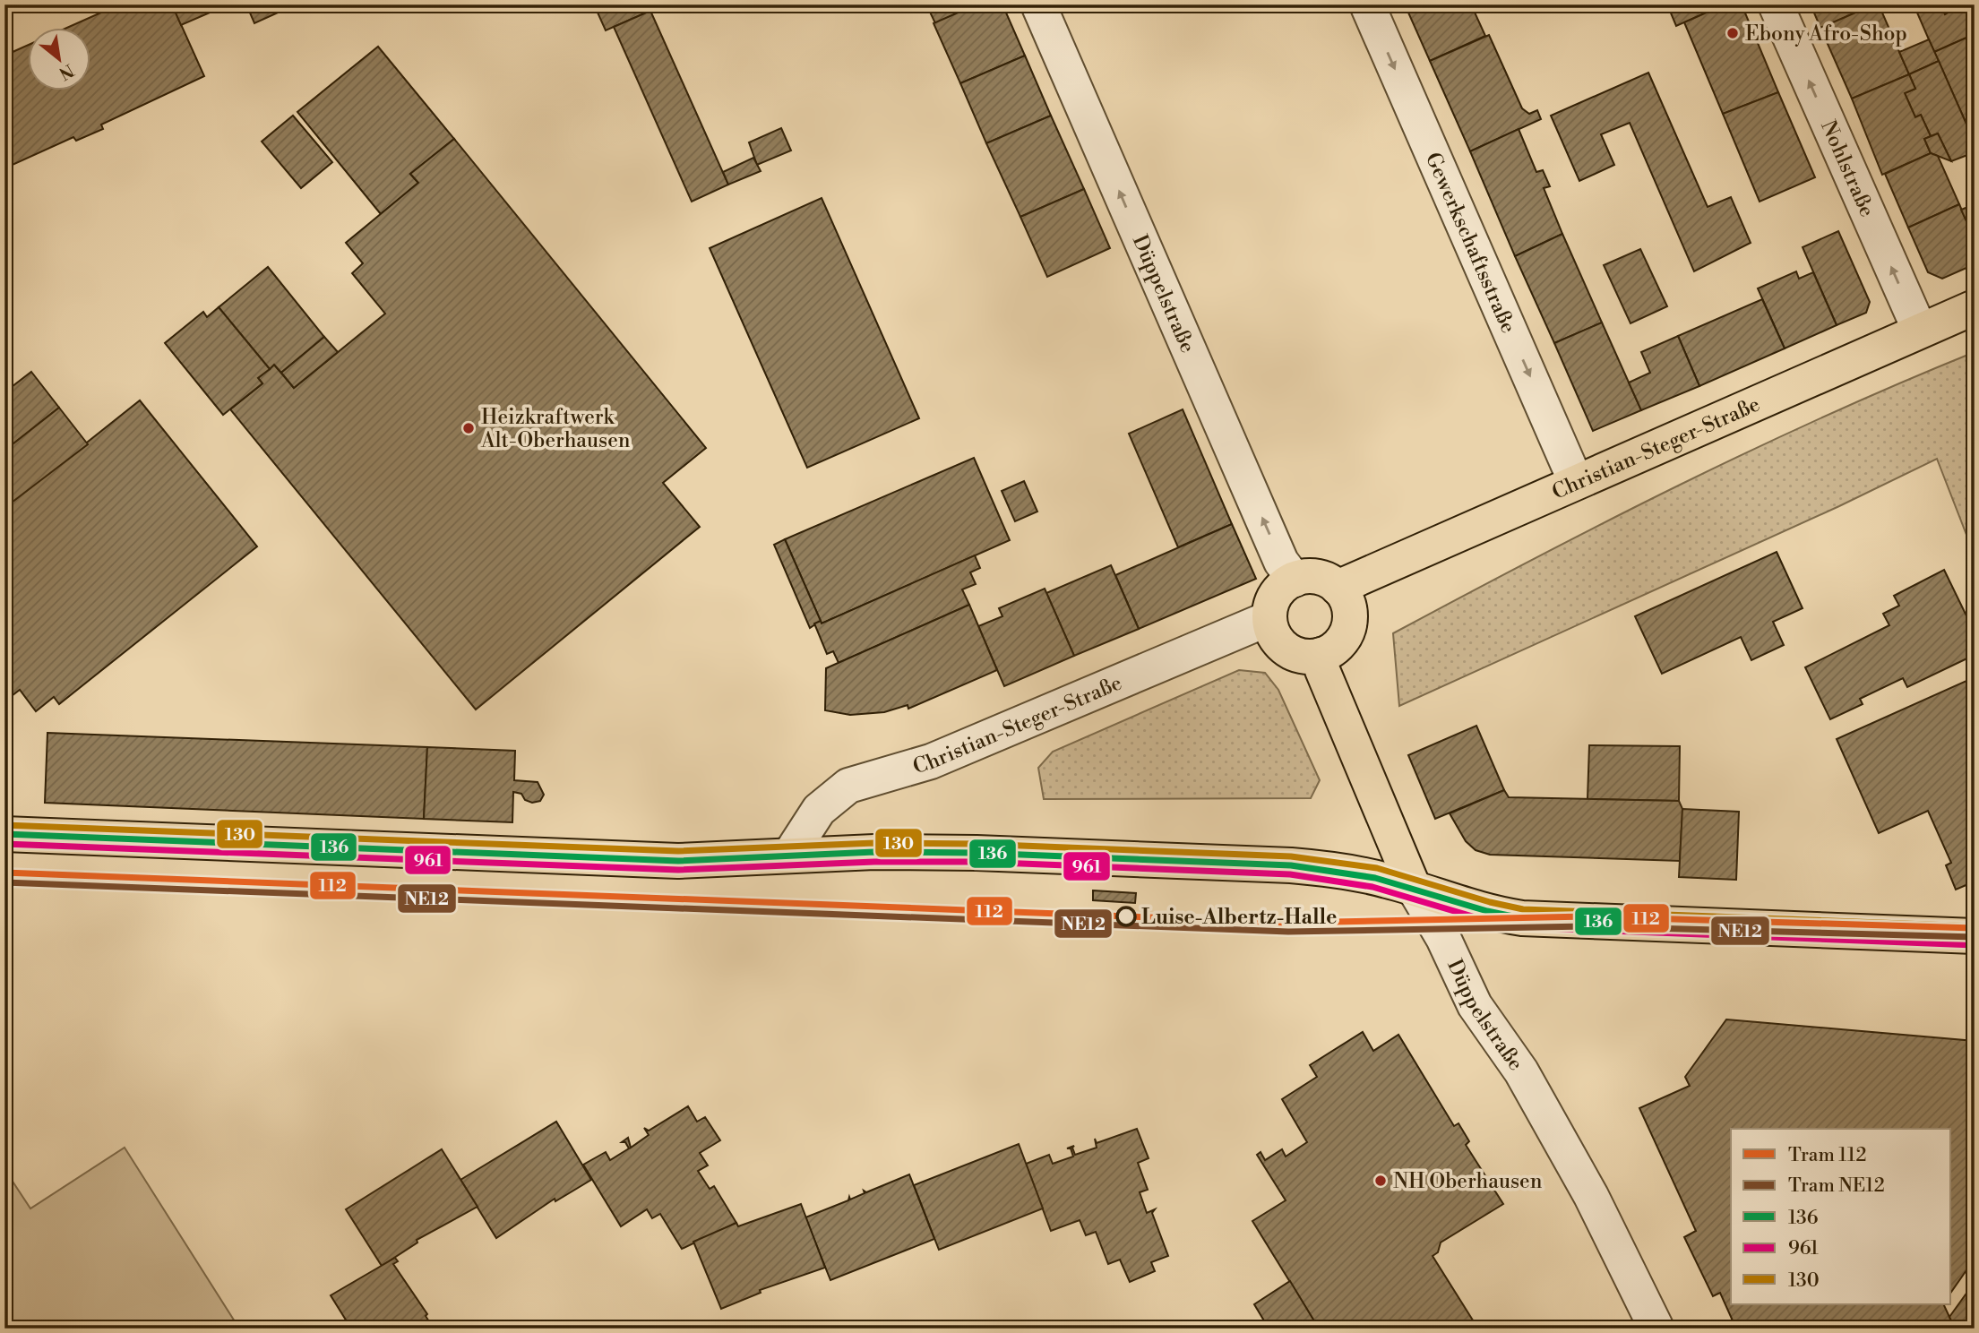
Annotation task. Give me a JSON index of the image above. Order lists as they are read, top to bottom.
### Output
{
  "streets": {
    "main road": ["Düppelstraße", "Christian-Steger-Straße"],
    "street": ["Nohlstraße", "Gewerkschaftsstraße"]
  },
  "crossings": [
    ["Nohlstraße", "Christian-Steger-Straße"],
    ["Gewerkschaftsstraße", "Christian-Steger-Straße"],
    ["Düppelstraße", "Christian-Steger-Straße"]
  ],
  "one_way": ["Nohlstraße", "Gewerkschaftsstraße", "Düppelstraße"],
  "places": [
    "Ebony Afro-Shop",
    "Heizkraftwerk Alt-Oberhausen",
    "Luise-Albertz-Halle",
    "NH Oberhausen"
  ],
  "lines": [
    "transit line 130",
    "transit line 136",
    "transit line 961",
    "tram line 112",
    "tram line NE12"
  ],
  "legend": [
    "Tram 112",
    "Tram NE12",
    "136",
    "961",
    "130"
  ],
  "north": "bottom right"
}
